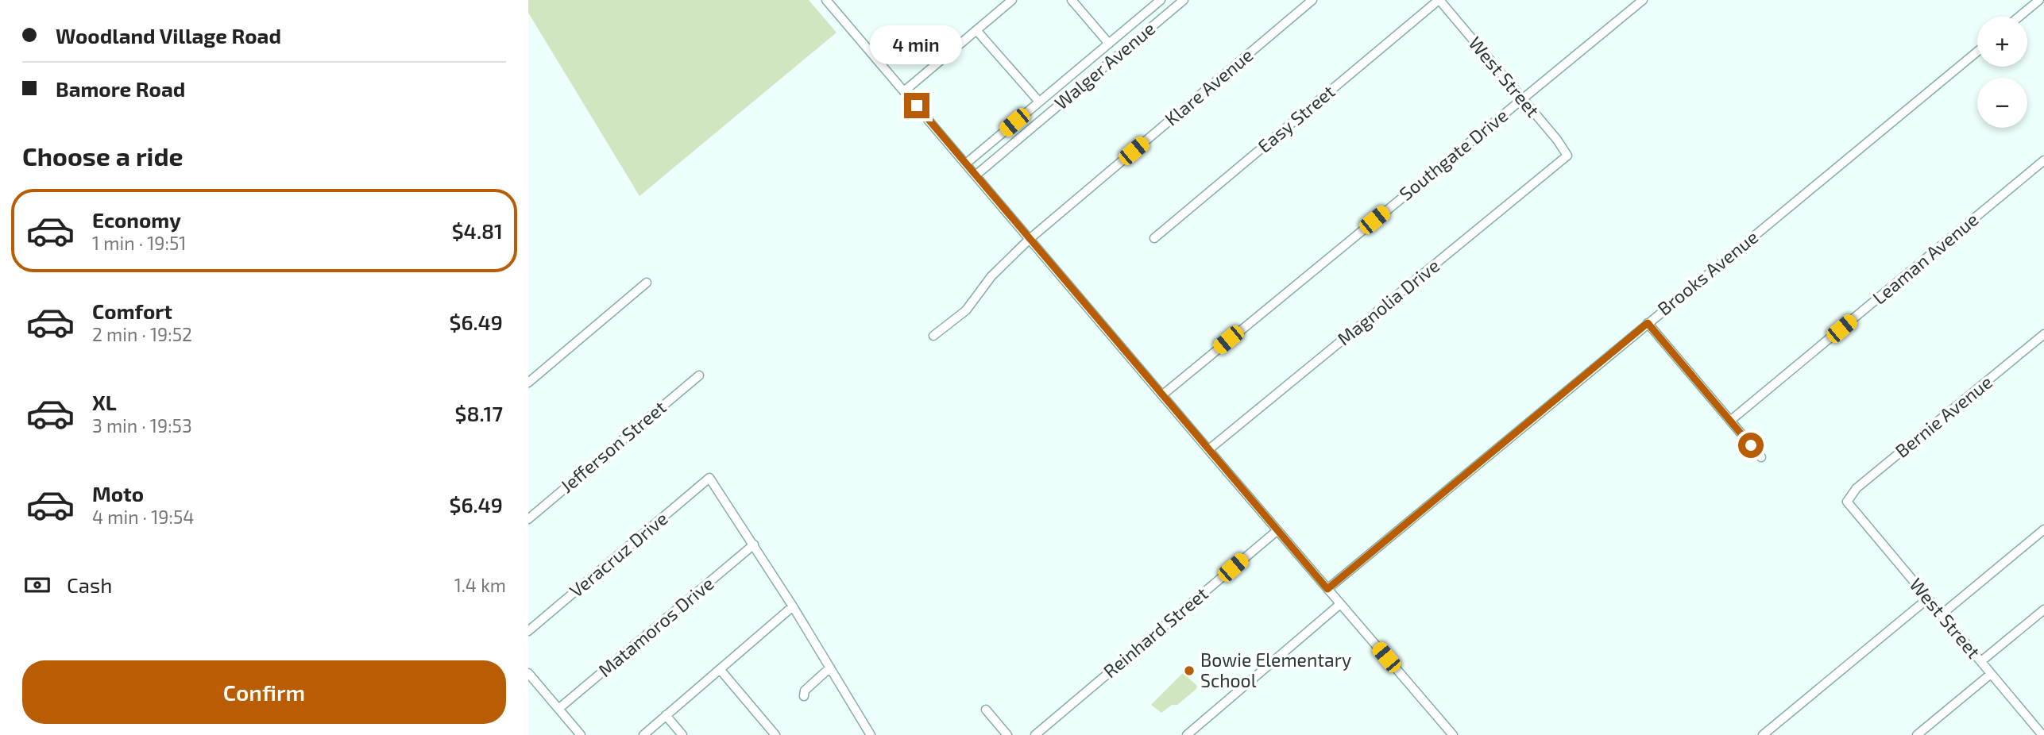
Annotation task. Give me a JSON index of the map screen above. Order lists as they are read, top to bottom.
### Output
{
  "streets": {
    "street": [
      "Walger Avenue",
      "West Street",
      "Klare Avenue",
      "Easy Street",
      "Southgate Drive",
      "Leaman Avenue",
      "Brooks Avenue",
      "Magnolia Drive",
      "Bernie Avenue",
      "Jefferson Street",
      "Veracruz Drive",
      "Matamoros Drive",
      "Reinhard Street"
    ]
  },
  "crossings": [
    ["West Street", "Easy Street"],
    ["West Street", "Southgate Drive"],
    ["West Street", "Magnolia Drive"],
    ["West Street", "Bernie Avenue"],
    ["Veracruz Drive", "Matamoros Drive"]
  ],
  "places": ["Bowie Elementary School"],
  "page": {
    "banner": ["Woodland Village Road", "Bamore Road"],
    "map_buttons": ["+", "−"],
    "bubble": "4 min",
    "heading": "Choose a ride",
    "list": [
      {
        "name": "Economy",
        "note": "1 min · 19:51",
        "value": "$4.81"
      },
      {
        "name": "Comfort",
        "note": "2 min · 19:52",
        "value": "$6.49"
      },
      {
        "name": "XL",
        "note": "3 min · 19:53",
        "value": "$8.17"
      },
      {
        "name": "Moto",
        "note": "4 min · 19:54",
        "value": "$6.49"
      }
    ],
    "pay": ["Cash", "1.4 km"],
    "buttons": "Confirm"
  }
}
